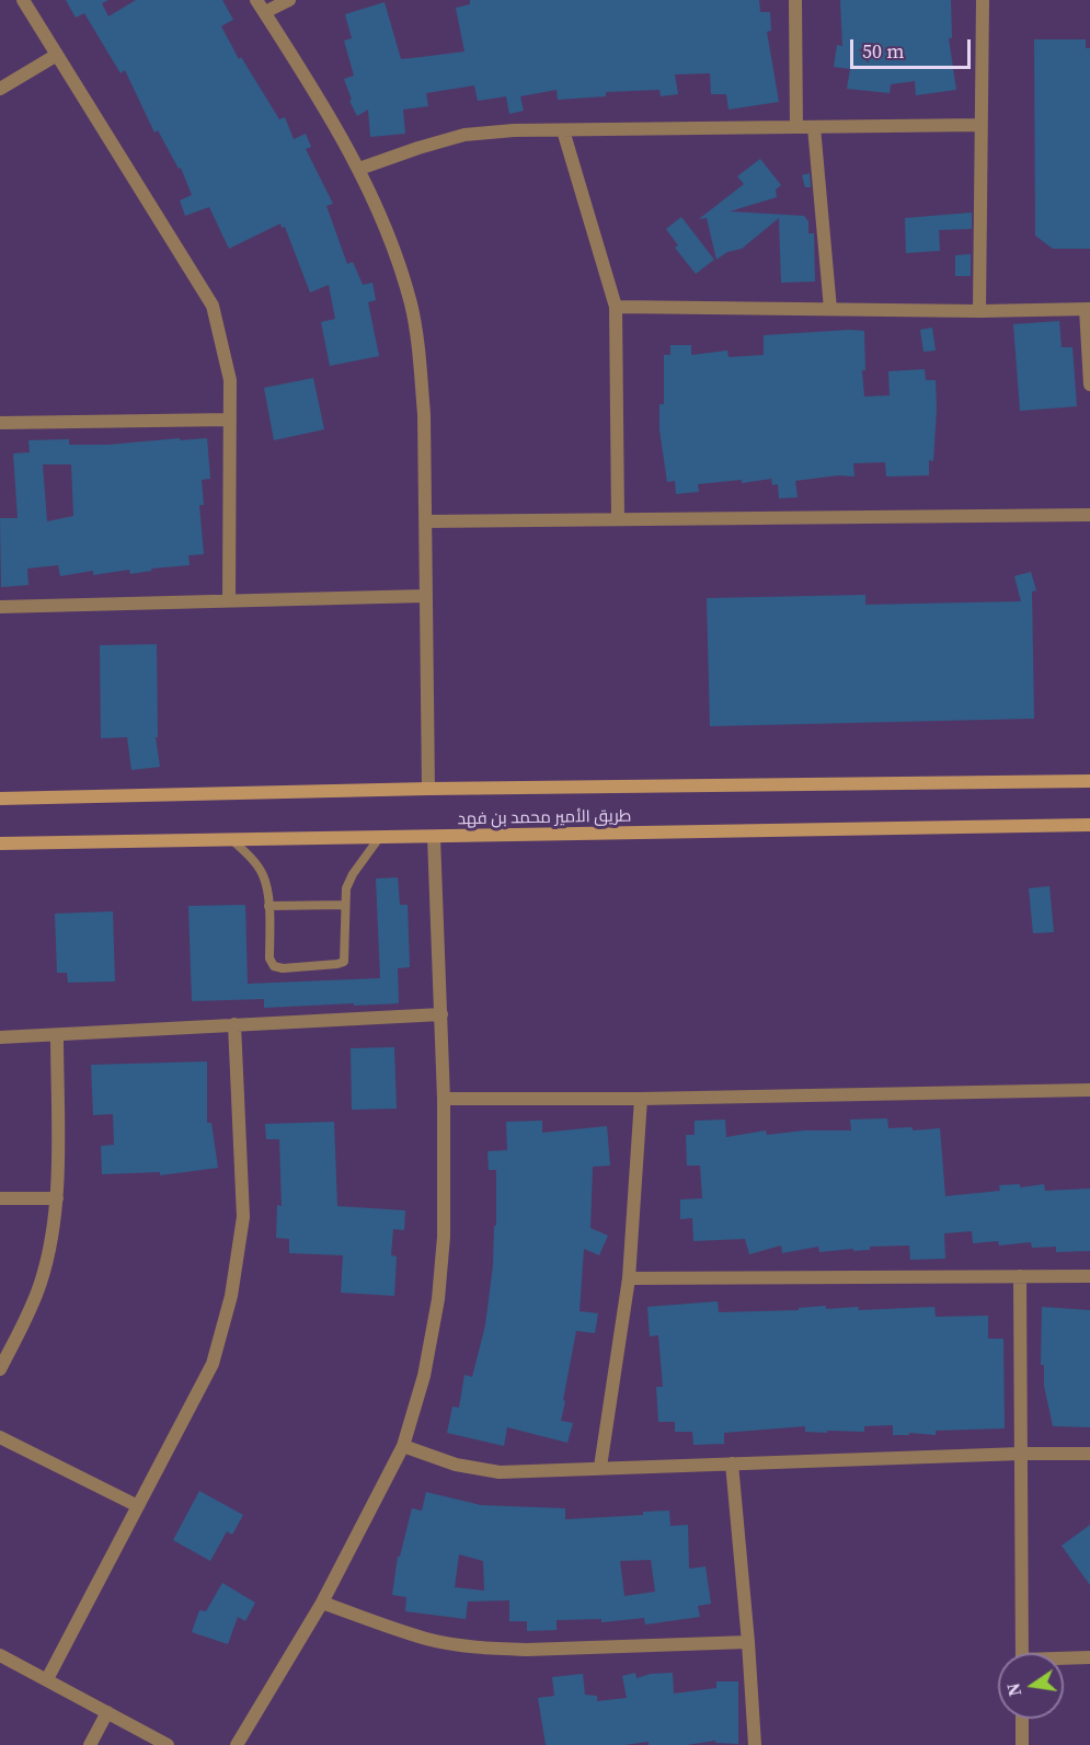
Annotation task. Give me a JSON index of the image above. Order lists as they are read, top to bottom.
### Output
{
  "streets": {
    "street": ["طريق الأمير محمد بن فهد"]
  },
  "scale_bar": "50 m",
  "north": "left"
}
